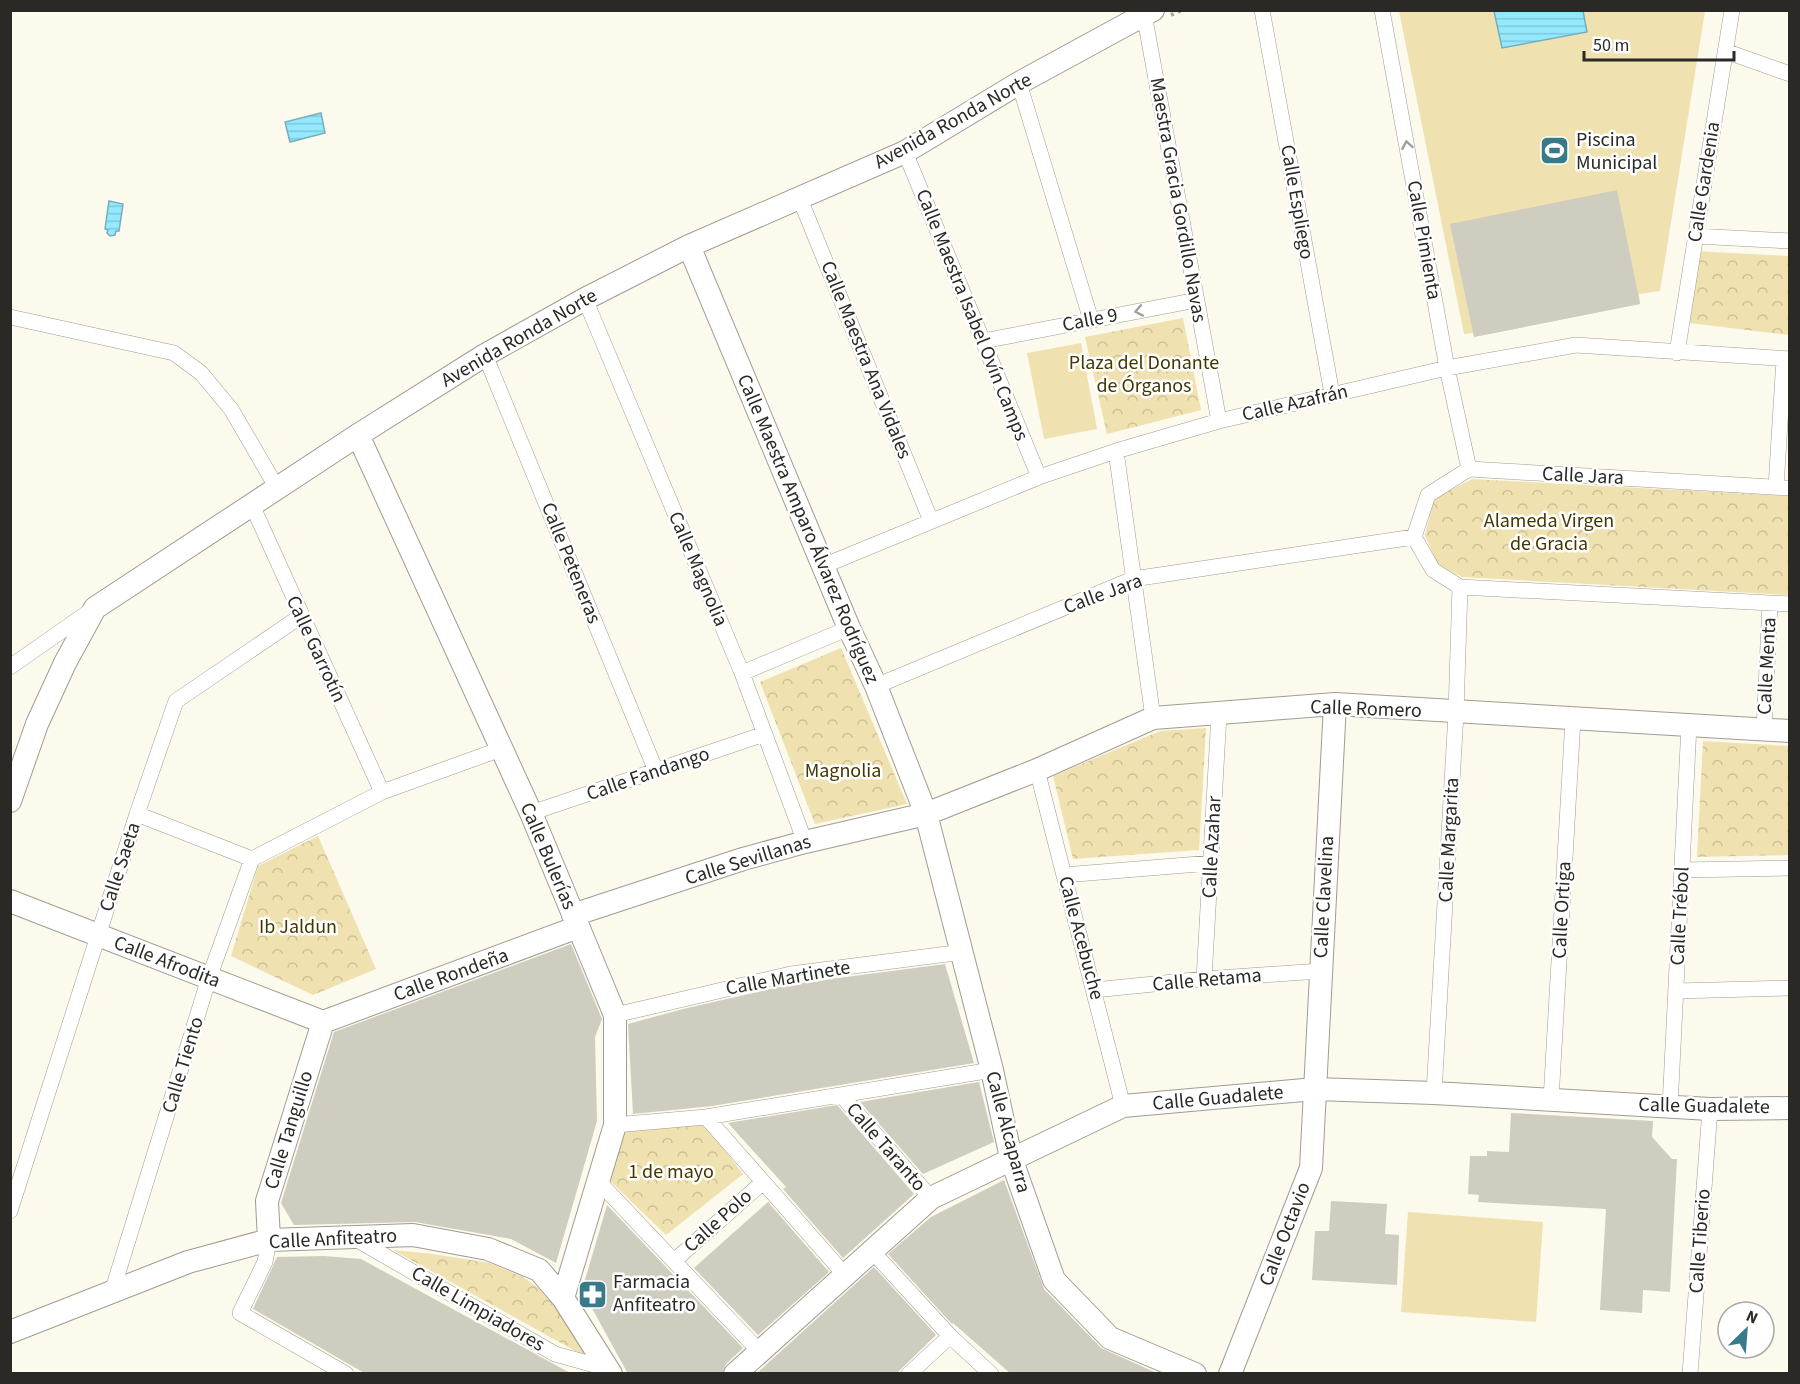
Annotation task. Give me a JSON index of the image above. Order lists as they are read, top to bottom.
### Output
{
  "streets": {
    "street": [
      "Avenida Ronda Norte",
      "Calle Gardenia",
      "Maestra Gracia Gordillo Navas",
      "Calle Espliego",
      "Calle Pimienta",
      "Calle Maestra Isabel Ovín Camps",
      "Calle 9",
      "Calle Maestra Ana Vidales",
      "Calle Azafrán",
      "Calle Jara",
      "Calle Maestra Amparo Álvarez Rodríguez",
      "Calle Peteneras",
      "Calle Magnolia",
      "Calle Garrotín",
      "Calle Menta",
      "Calle Romero",
      "Calle Fandango",
      "Calle Margarita",
      "Calle Azahar",
      "Calle Bulerías",
      "Calle Sevillanas",
      "Calle Saeta",
      "Calle Clavelina",
      "Calle Ortiga",
      "Calle Trébol",
      "Calle Acebuche",
      "Calle Afrodita",
      "Calle Rondeña",
      "Calle Martinete",
      "Calle Retama",
      "Calle Tiento",
      "Calle Guadalete",
      "Calle Tanguillo",
      "Calle Alcaparra",
      "Calle Taranto",
      "Calle Polo",
      "Calle Octavio",
      "Calle Anfiteatro",
      "Calle Tiberio",
      "Calle Limpiadores"
    ]
  },
  "crossings": [
    ["Avenida Ronda Norte", "Maestra Gracia Gordillo Navas"],
    ["Avenida Ronda Norte", "Calle Maestra Isabel Ovín Camps"],
    ["Avenida Ronda Norte", "Calle Maestra Ana Vidales"],
    ["Avenida Ronda Norte", "Calle Maestra Amparo Álvarez Rodríguez"],
    ["Avenida Ronda Norte", "Calle Peteneras"],
    ["Avenida Ronda Norte", "Calle Magnolia"],
    ["Avenida Ronda Norte", "Calle Garrotín"],
    ["Avenida Ronda Norte", "Calle Bulerías"],
    ["Calle Gardenia", "Calle Azafrán"],
    ["Maestra Gracia Gordillo Navas", "Calle 9"],
    ["Maestra Gracia Gordillo Navas", "Calle Azafrán"],
    ["Calle Espliego", "Calle Azafrán"],
    ["Calle Pimienta", "Calle Azafrán"],
    ["Calle Pimienta", "Calle Jara"],
    ["Calle Maestra Isabel Ovín Camps", "Calle 9"],
    ["Calle Maestra Isabel Ovín Camps", "Calle Azafrán"],
    ["Calle Maestra Ana Vidales", "Calle Azafrán"],
    ["Calle Azafrán", "Calle Maestra Amparo Álvarez Rodríguez"],
    ["Calle Jara", "Calle Maestra Amparo Álvarez Rodríguez"],
    ["Calle Maestra Amparo Álvarez Rodríguez", "Calle Romero"],
    ["Calle Maestra Amparo Álvarez Rodríguez", "Calle Sevillanas"],
    ["Calle Maestra Amparo Álvarez Rodríguez", "Calle Alcaparra"],
    ["Calle Peteneras", "Calle Fandango"],
    ["Calle Magnolia", "Calle Fandango"],
    ["Calle Magnolia", "Calle Sevillanas"],
    ["Calle Garrotín", "Calle Saeta"],
    ["Calle Menta", "Calle Romero"],
    ["Calle Romero", "Calle Margarita"],
    ["Calle Romero", "Calle Azahar"],
    ["Calle Romero", "Calle Sevillanas"],
    ["Calle Romero", "Calle Clavelina"],
    ["Calle Romero", "Calle Ortiga"],
    ["Calle Romero", "Calle Trébol"],
    ["Calle Romero", "Calle Acebuche"],
    ["Calle Romero", "Calle Alcaparra"],
    ["Calle Fandango", "Calle Bulerías"],
    ["Calle Margarita", "Calle Guadalete"],
    ["Calle Azahar", "Calle Retama"],
    ["Calle Bulerías", "Calle Sevillanas"],
    ["Calle Bulerías", "Calle Rondeña"],
    ["Calle Bulerías", "Calle Martinete"],
    ["Calle Bulerías", "Calle Anfiteatro"],
    ["Calle Sevillanas", "Calle Rondeña"],
    ["Calle Sevillanas", "Calle Alcaparra"],
    ["Calle Saeta", "Calle Afrodita"],
    ["Calle Clavelina", "Calle Retama"],
    ["Calle Clavelina", "Calle Guadalete"],
    ["Calle Clavelina", "Calle Octavio"],
    ["Calle Ortiga", "Calle Guadalete"],
    ["Calle Trébol", "Calle Guadalete"],
    ["Calle Acebuche", "Calle Retama"],
    ["Calle Acebuche", "Calle Guadalete"],
    ["Calle Afrodita", "Calle Rondeña"],
    ["Calle Afrodita", "Calle Tiento"],
    ["Calle Afrodita", "Calle Tanguillo"],
    ["Calle Rondeña", "Calle Tanguillo"],
    ["Calle Martinete", "Calle Alcaparra"],
    ["Calle Tiento", "Calle Anfiteatro"],
    ["Calle Guadalete", "Calle Alcaparra"],
    ["Calle Guadalete", "Calle Taranto"],
    ["Calle Guadalete", "Calle Octavio"],
    ["Calle Guadalete", "Calle Tiberio"],
    ["Calle Tanguillo", "Calle Anfiteatro"],
    ["Calle Anfiteatro", "Calle Limpiadores"]
  ],
  "one_way": ["Calle Pimienta", "Calle 9"],
  "parks": [
    "Plaza del Donante de Órganos",
    "Alameda Virgen de Gracia",
    "Magnolia",
    "Ib Jaldun",
    "1 de mayo"
  ],
  "places": {
    "sports": ["Piscina Municipal"],
    "pharmacy": ["Farmacia Anfiteatro"]
  },
  "scale_bar": "50 m",
  "north": "top right"
}
